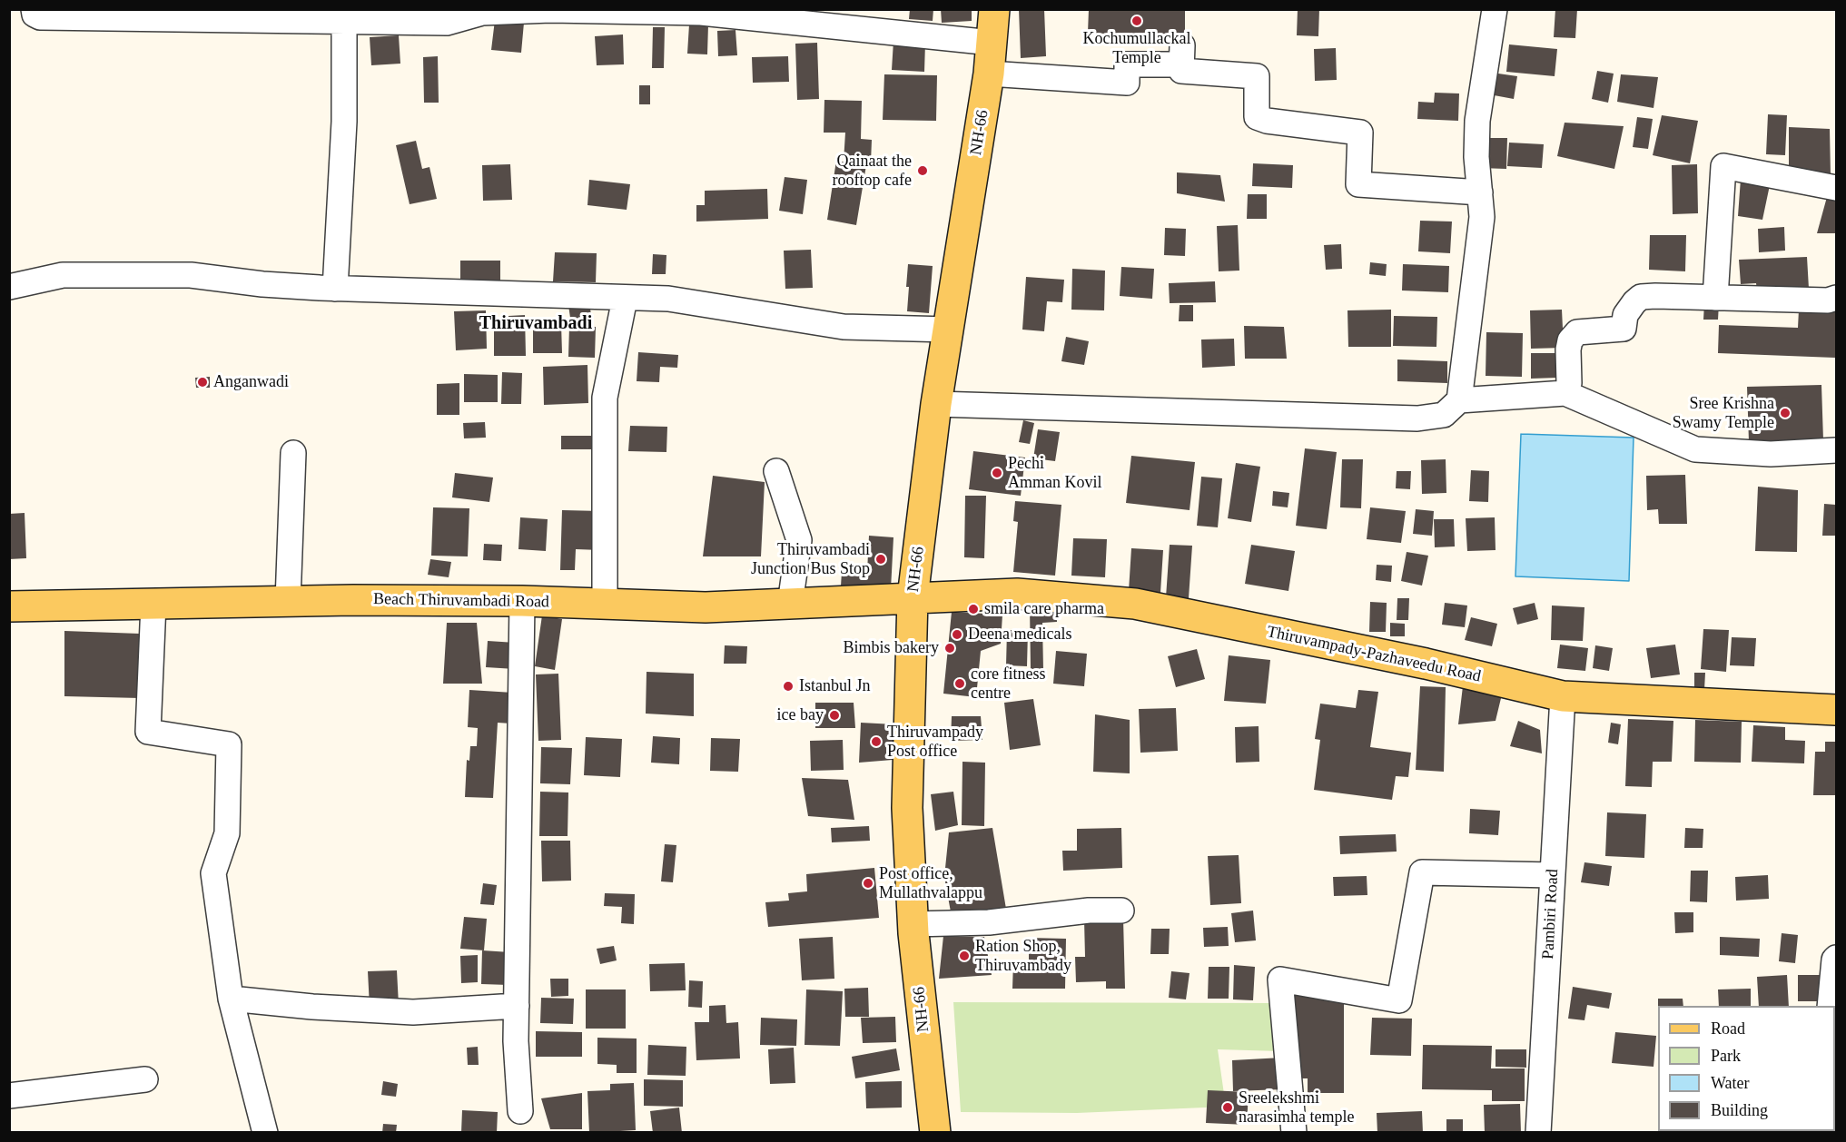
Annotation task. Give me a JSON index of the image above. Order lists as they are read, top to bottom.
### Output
{
  "streets": {
    "main road": ["NH-66", "Beach Thiruvambadi Road", "Thiruvampady-Pazhaveedu Road"],
    "street": ["Pambiri Road"]
  },
  "crossings": [
    ["NH-66", "Beach Thiruvambadi Road"],
    ["NH-66", "Thiruvampady-Pazhaveedu Road"],
    ["Beach Thiruvambadi Road", "Thiruvampady-Pazhaveedu Road"],
    ["Thiruvampady-Pazhaveedu Road", "Pambiri Road"]
  ],
  "districts": ["Thiruvambadi"],
  "places": [
    "Kochumullackal Temple",
    "Qainaat the rooftop cafe",
    "Anganwadi",
    "Sree Krishna Swamy Temple",
    "Pechi Amman Kovil",
    "Thiruvambadi Junction Bus Stop",
    "smila care pharma",
    "Deena medicals",
    "Bimbis bakery",
    "core fitness centre",
    "Istanbul Jn",
    "ice bay",
    "Thiruvampady Post office",
    "Post office, Mullathvalappu",
    "Ration Shop, Thiruvambady",
    "Sreelekshmi narasimha temple"
  ],
  "legend": [
    "Road",
    "Park",
    "Water",
    "Building"
  ]
}
